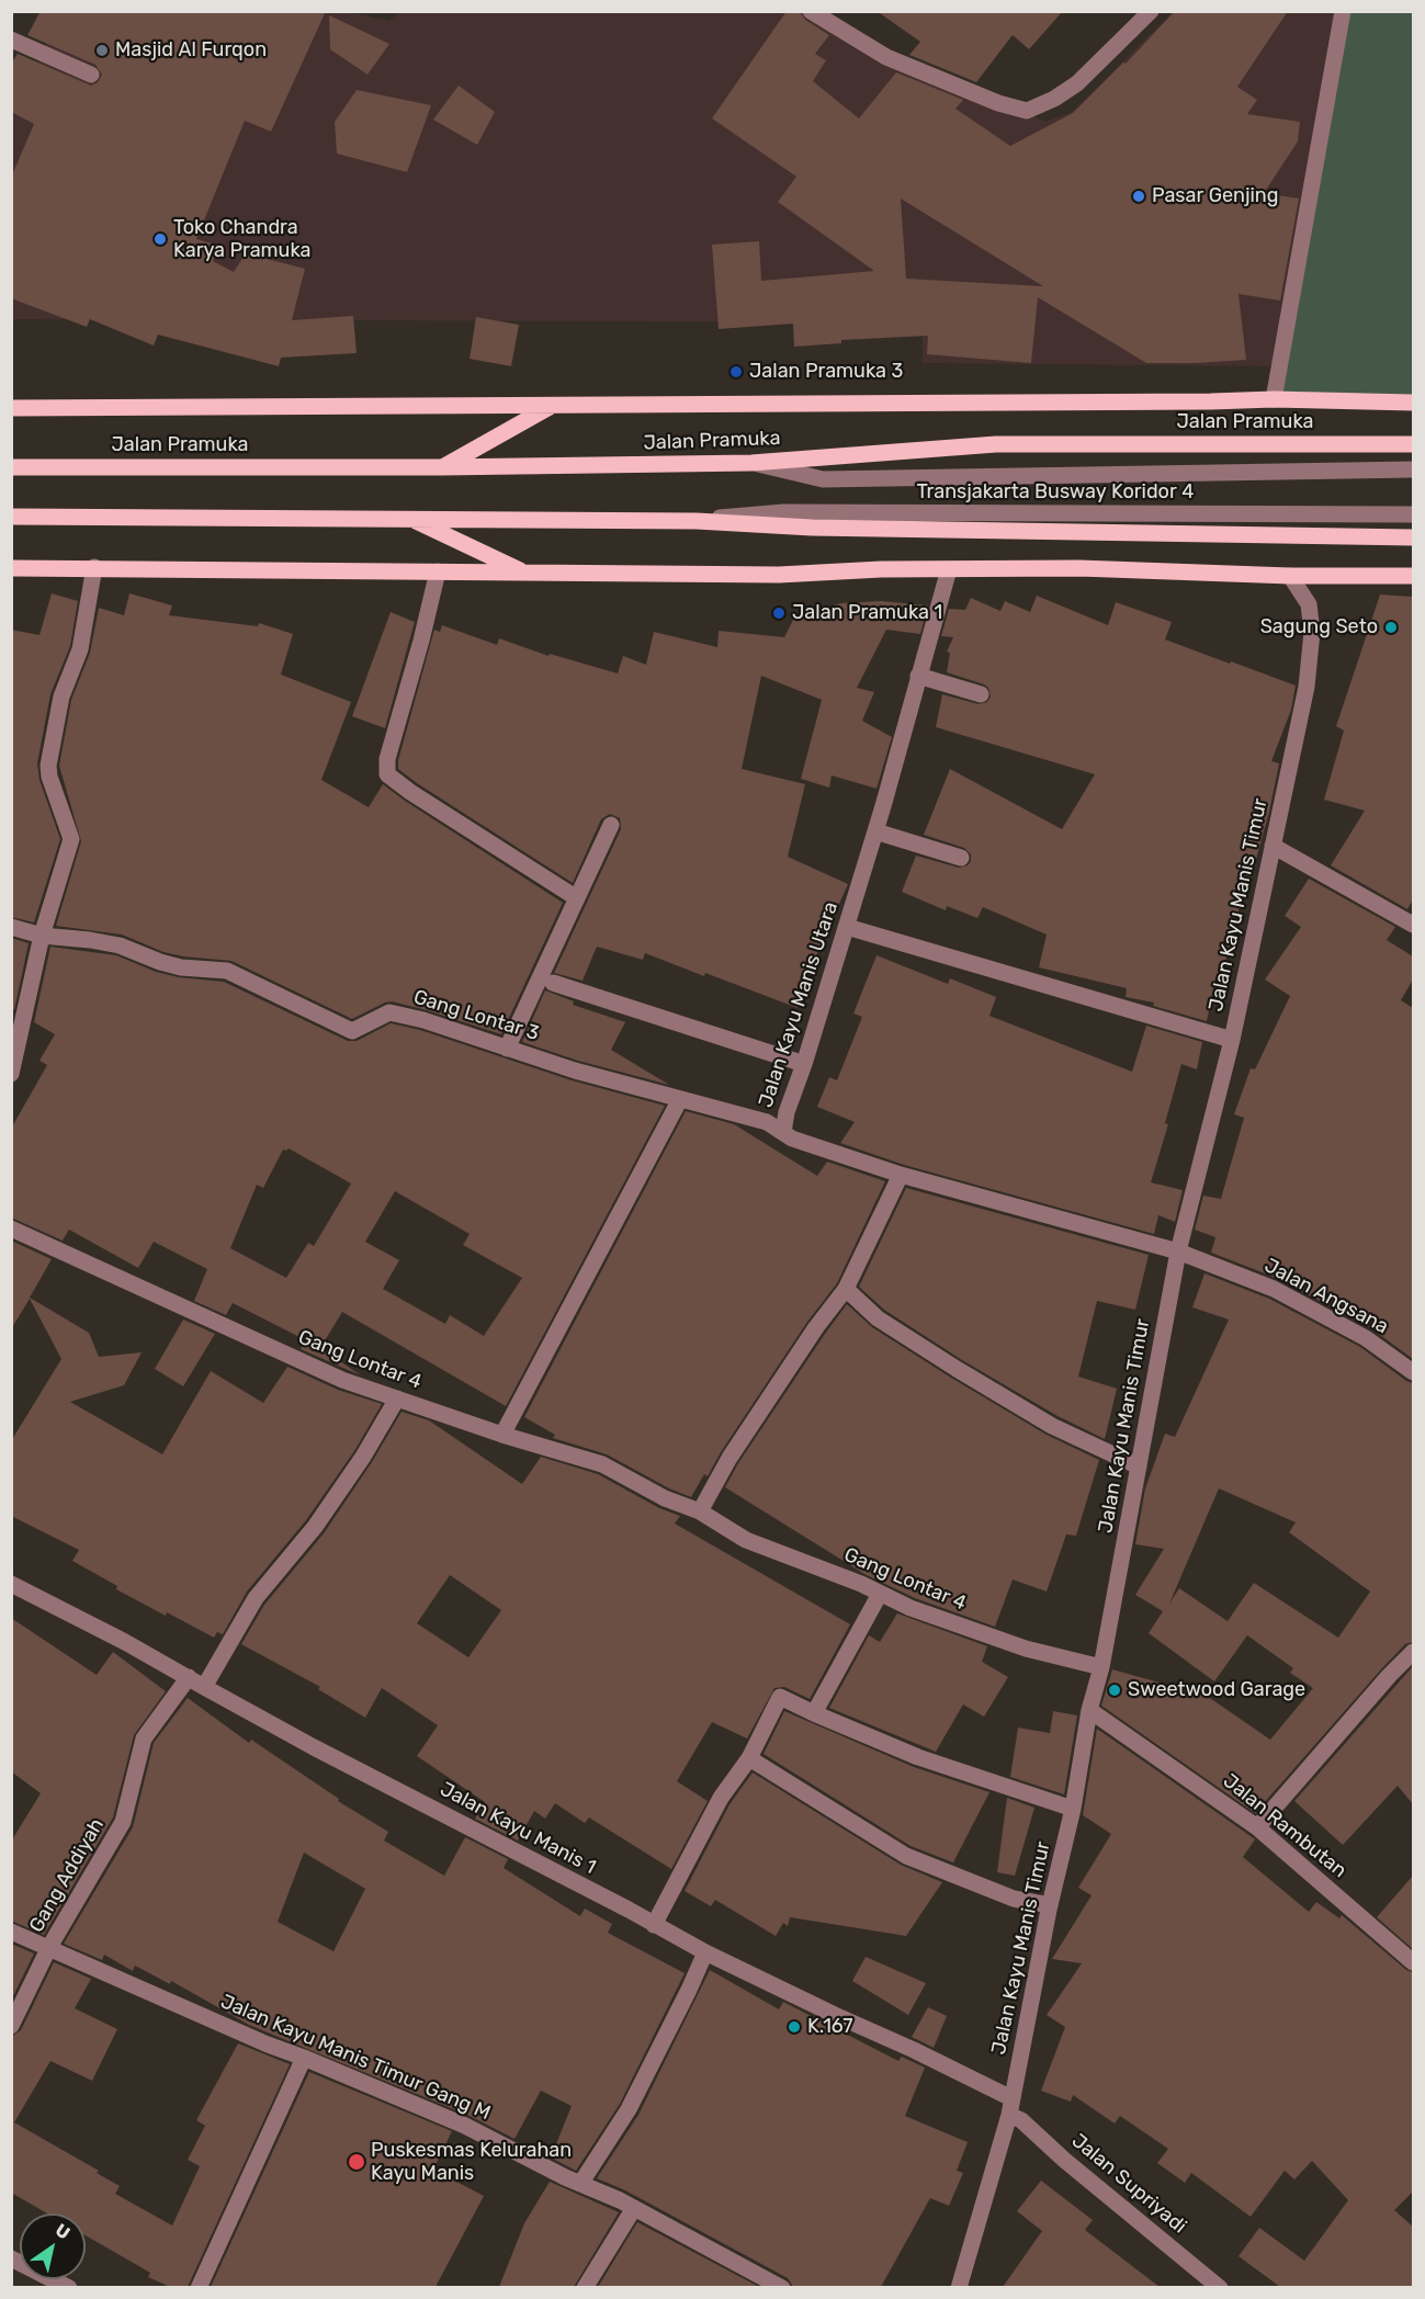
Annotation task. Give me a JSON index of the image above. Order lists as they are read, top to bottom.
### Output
{
  "streets": {
    "main road": ["Jalan Pramuka"],
    "street": [
      "Transjakarta Busway Koridor 4",
      "Jalan Kayu Manis Timur",
      "Jalan Kayu Manis Utara",
      "Gang Lontar 3",
      "Jalan Angsana",
      "Gang Lontar 4",
      "Jalan Rambutan",
      "Jalan Kayu Manis 1",
      "Gang Addiyah",
      "Jalan Kayu Manis Timur Gang M",
      "Jalan Supriyadi"
    ]
  },
  "crossings": [
    ["Jalan Pramuka", "Transjakarta Busway Koridor 4"],
    ["Jalan Kayu Manis Timur", "Jalan Kayu Manis Utara"],
    ["Jalan Kayu Manis Timur", "Jalan Angsana"],
    ["Jalan Kayu Manis Timur", "Gang Lontar 4"],
    ["Jalan Kayu Manis Timur", "Jalan Rambutan"],
    ["Jalan Kayu Manis Timur", "Jalan Kayu Manis 1"],
    ["Jalan Kayu Manis Timur", "Jalan Supriyadi"],
    ["Jalan Kayu Manis Utara", "Gang Lontar 3"],
    ["Jalan Kayu Manis Utara", "Jalan Angsana"],
    ["Jalan Kayu Manis 1", "Gang Addiyah"],
    ["Jalan Kayu Manis 1", "Jalan Supriyadi"],
    ["Gang Addiyah", "Jalan Kayu Manis Timur Gang M"]
  ],
  "places": [
    "Masjid Al Furqon",
    "Pasar Genjing",
    "Toko Chandra Karya Pramuka",
    "Jalan Pramuka 3",
    "Jalan Pramuka 1",
    "Sagung Seto",
    "Sweetwood Garage",
    "K.167",
    "Puskesmas Kelurahan Kayu Manis"
  ],
  "north": "top right"
}
